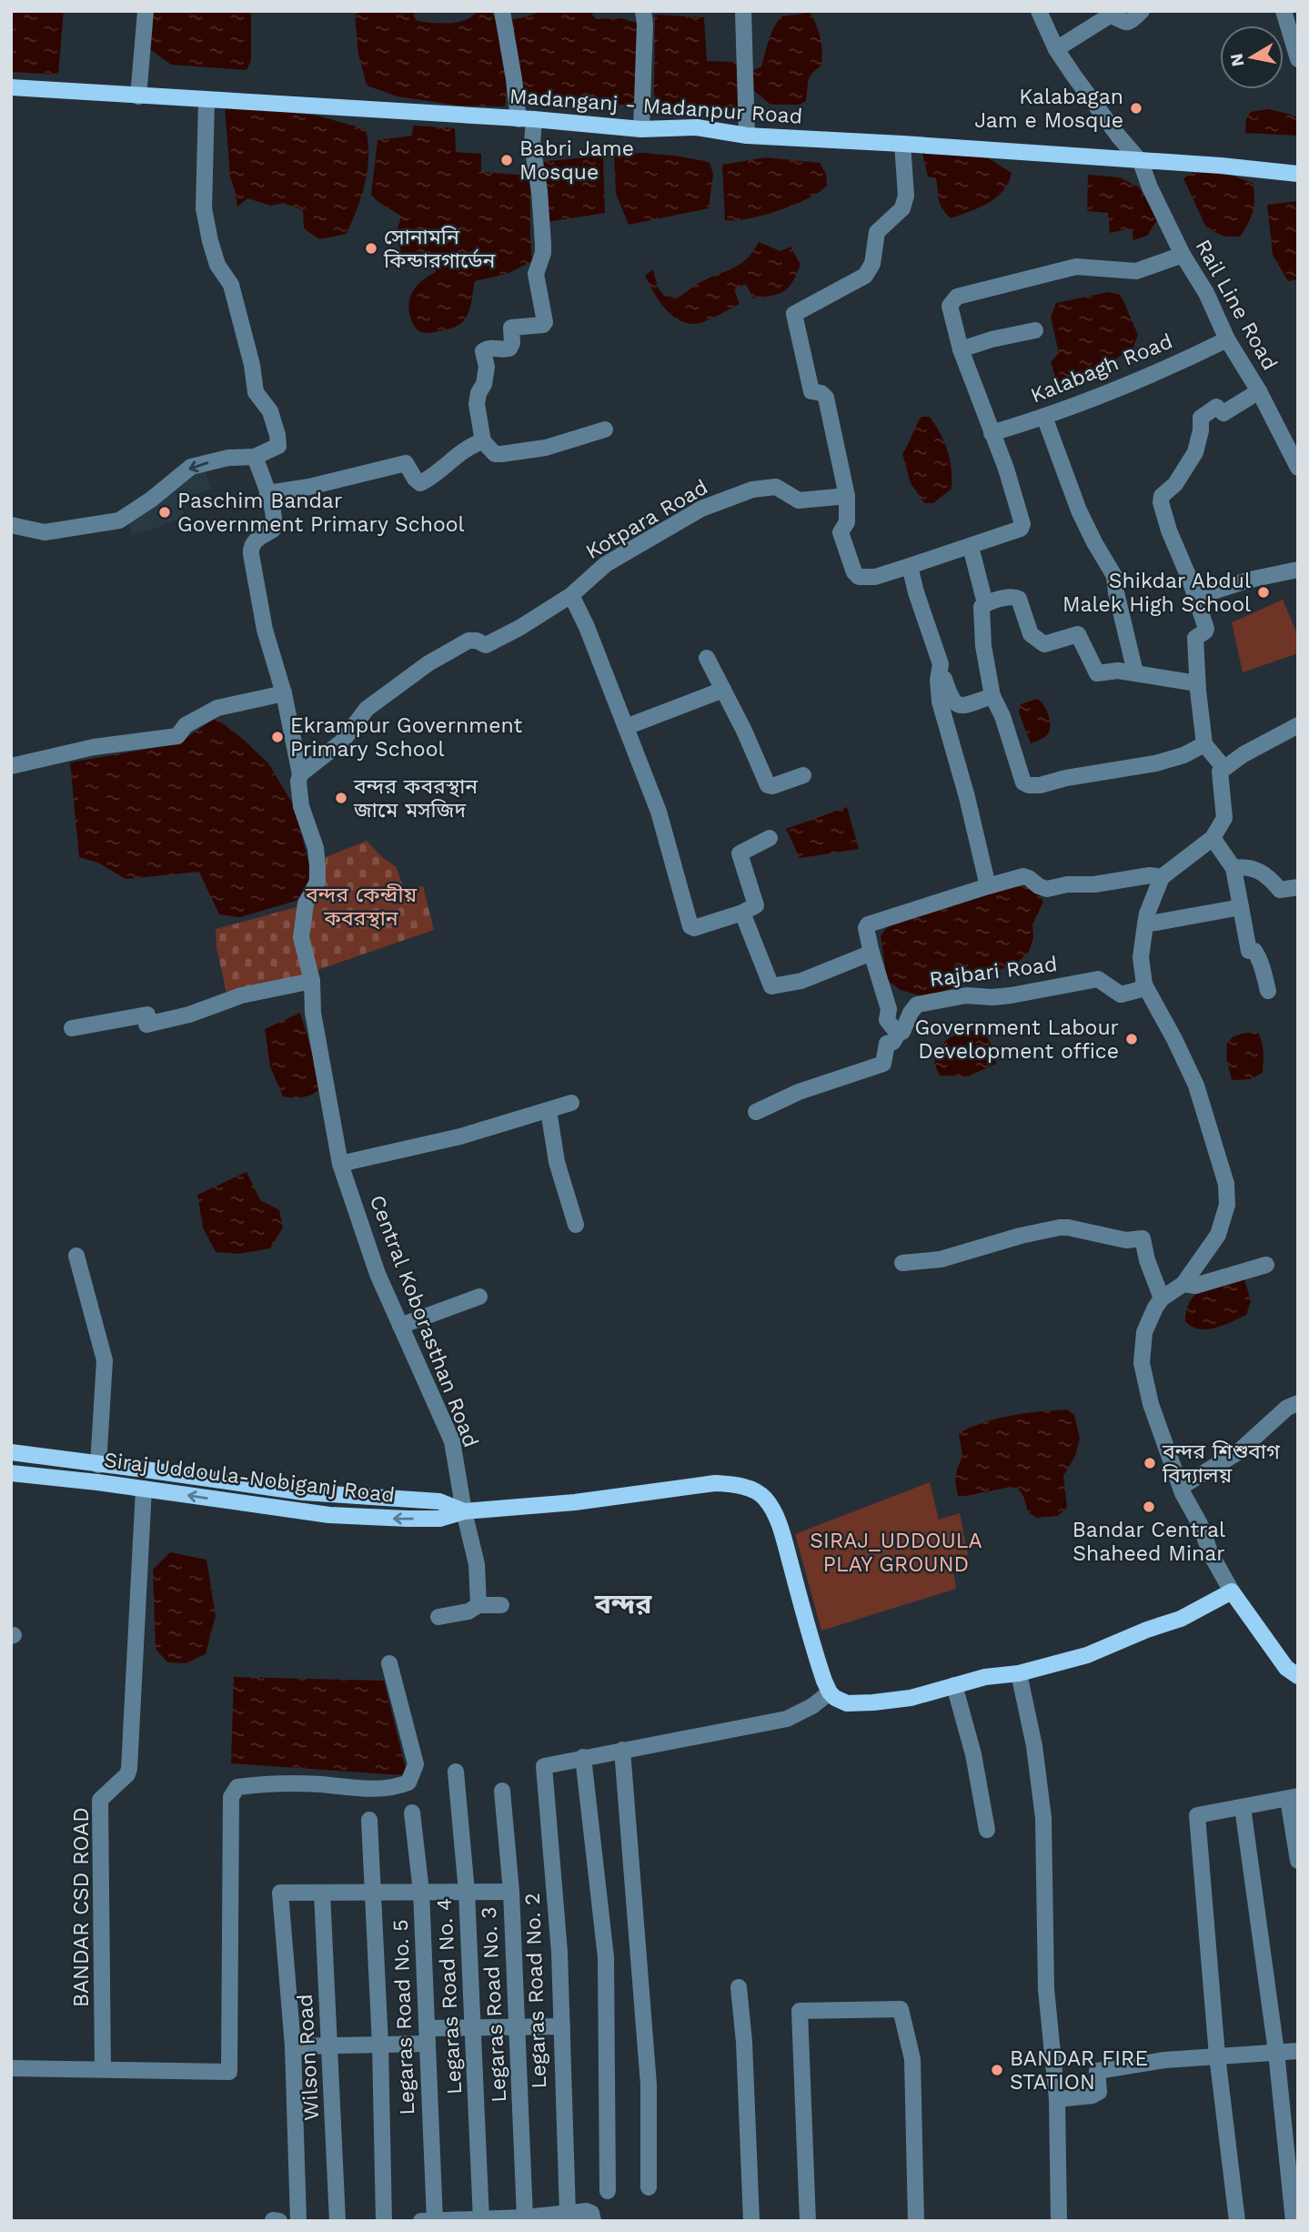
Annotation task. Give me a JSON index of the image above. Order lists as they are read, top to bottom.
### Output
{
  "streets": {
    "main road": ["Madanganj - Madanpur Road", "Siraj Uddoula-Nobiganj Road"],
    "street": [
      "Rail Line Road",
      "Kalabagh Road",
      "Kotpara Road",
      "Rajbari Road",
      "Central Koborasthan Road",
      "BANDAR CSD ROAD",
      "Legaras Road No. 2",
      "Legaras Road No. 4",
      "Legaras Road No. 3",
      "Legaras Road No. 5",
      "Wilson Road"
    ]
  },
  "crossings": [
    ["Madanganj - Madanpur Road", "Rail Line Road"],
    ["Rail Line Road", "Kalabagh Road"],
    ["Kotpara Road", "Central Koborasthan Road"],
    ["Central Koborasthan Road", "Siraj Uddoula-Nobiganj Road"],
    ["Siraj Uddoula-Nobiganj Road", "BANDAR CSD ROAD"]
  ],
  "districts": ["বন্দর"],
  "parks": ["বন্দর কেন্দ্রীয় কবরস্থান", "SIRAJ_UDDOULA PLAY GROUND"],
  "places": [
    "Kalabagan Jam e Mosque",
    "Babri Jame Mosque",
    "সোনামনি কিন্ডারগার্ডেন",
    "Paschim Bandar Government Primary School",
    "Shikdar Abdul Malek High School",
    "Ekrampur Government Primary School",
    "বন্দর কবরস্থান জামে মসজিদ",
    "Government Labour Development office",
    "বন্দর শিশুবাগ বিদ্যালয়",
    "Bandar Central Shaheed Minar",
    "BANDAR FIRE STATION"
  ],
  "north": "left"
}
